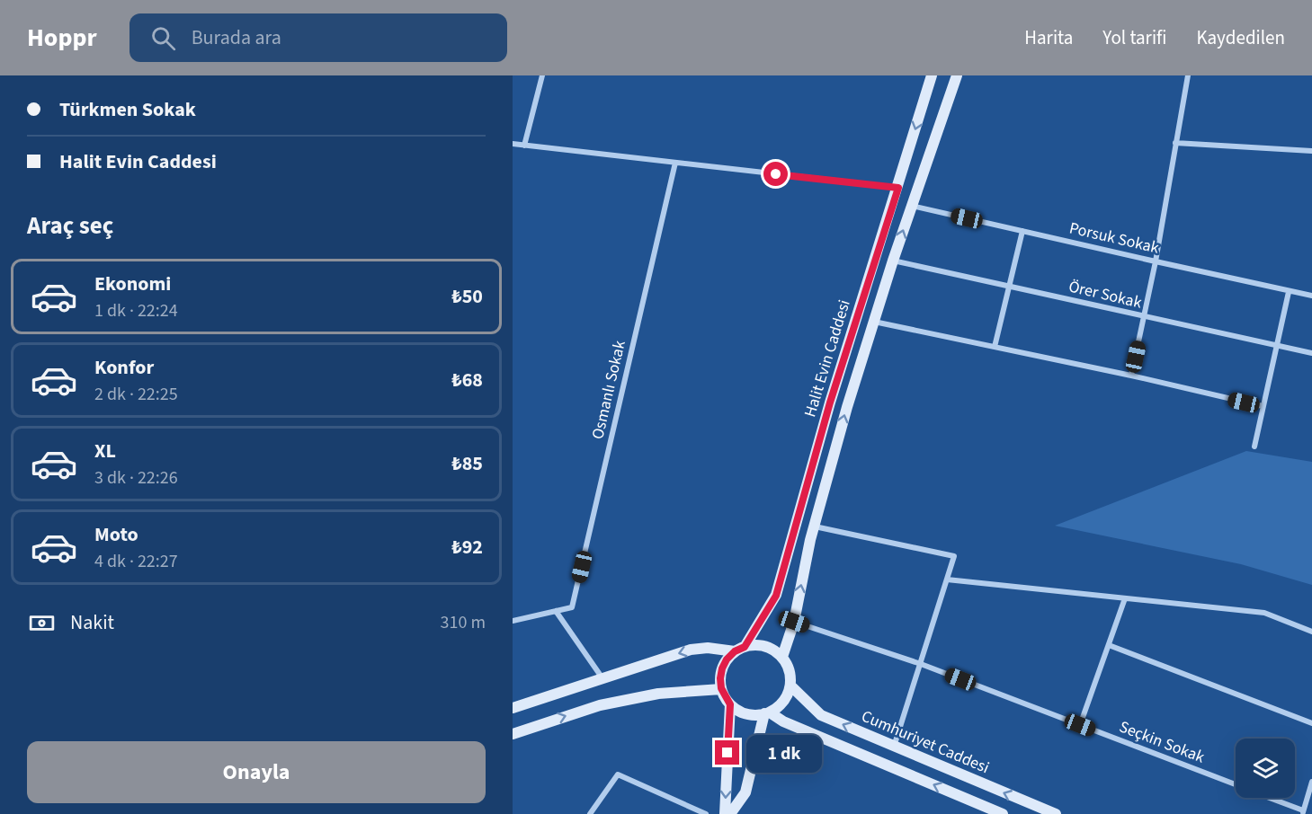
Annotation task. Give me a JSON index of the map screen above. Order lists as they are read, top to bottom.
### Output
{
  "streets": {
    "main road": ["Halit Evin Caddesi", "Cumhuriyet Caddesi"],
    "street": [
      "Porsuk Sokak",
      "Örer Sokak",
      "Osmanlı Sokak",
      "Seçkin Sokak"
    ]
  },
  "crossings": [
    ["Porsuk Sokak", "Halit Evin Caddesi"],
    ["Örer Sokak", "Halit Evin Caddesi"],
    ["Halit Evin Caddesi", "Cumhuriyet Caddesi"],
    ["Halit Evin Caddesi", "Seçkin Sokak"]
  ],
  "page": {
    "header": "Hoppr",
    "search": "Burada ara",
    "nav": ["Harita", "Yol tarifi", "Kaydedilen"],
    "banner": ["Türkmen Sokak", "Halit Evin Caddesi"],
    "heading": "Araç seç",
    "list": [
      {
        "name": "Ekonomi",
        "note": "1 dk · 22:24",
        "value": "₺50"
      },
      {
        "name": "Konfor",
        "note": "2 dk · 22:25",
        "value": "₺68"
      },
      {
        "name": "XL",
        "note": "3 dk · 22:26",
        "value": "₺85"
      },
      {
        "name": "Moto",
        "note": "4 dk · 22:27",
        "value": "₺92"
      }
    ],
    "pay": ["Nakit", "310 m"],
    "buttons": "Onayla",
    "bubble": "1 dk"
  }
}
